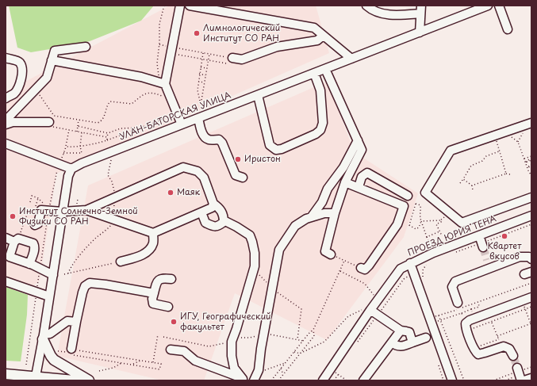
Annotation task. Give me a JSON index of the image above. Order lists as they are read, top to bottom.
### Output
{
  "streets": {
    "street": ["УЛАН-БАТОРСКАЯ УЛИЦА", "ПРОЕЗД ЮРИЯ ТЕНА"]
  },
  "places": [
    "Лимнологический Институт СО РАН",
    "Иристон",
    "Маяк",
    "Институт Солнечно-Земной Физики СО РАН",
    "Квартет вкусов",
    "ИГУ, Географический факультет"
  ]
}
